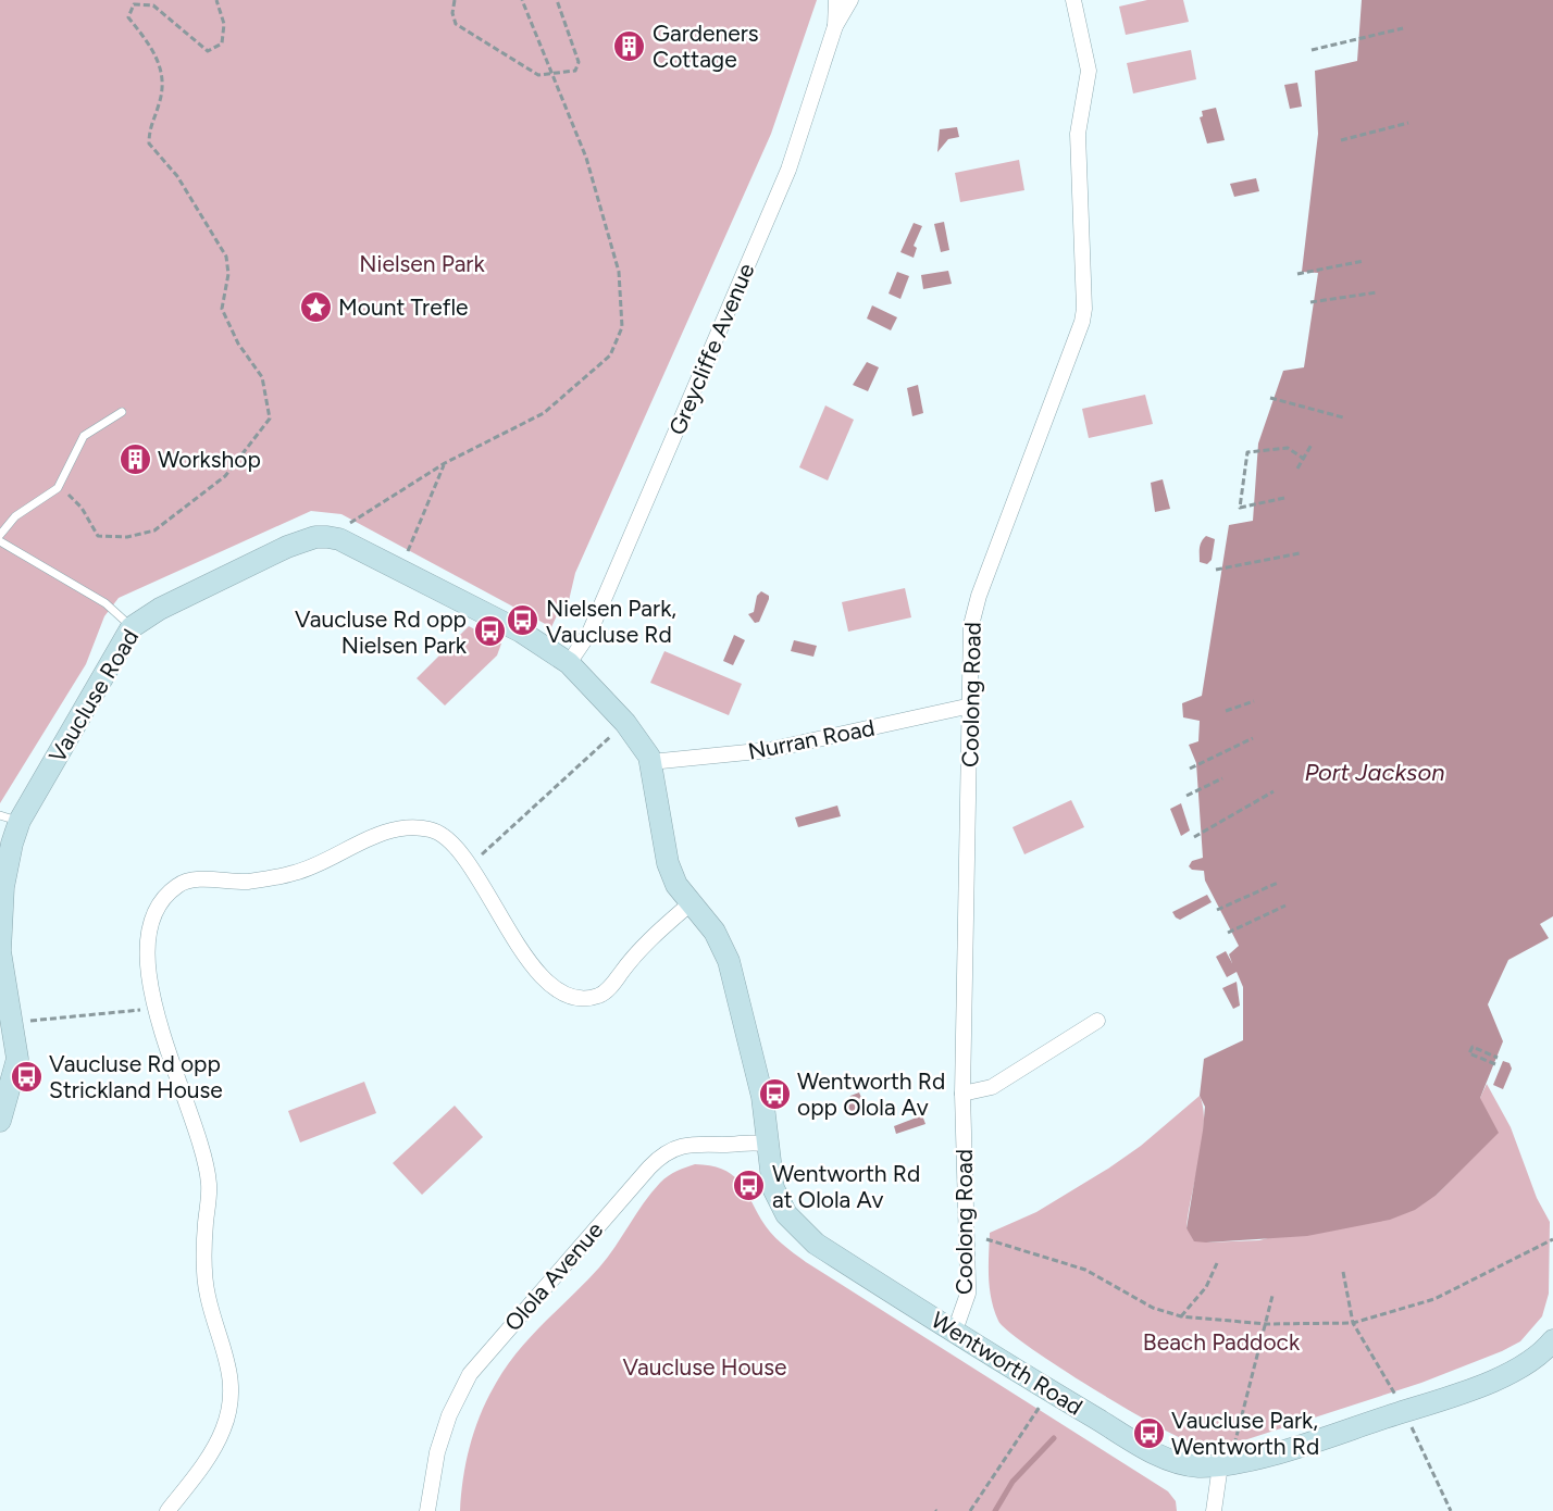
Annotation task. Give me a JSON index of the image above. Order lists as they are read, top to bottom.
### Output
{
  "streets": {
    "street": [
      "Greycliffe Avenue",
      "Coolong Road",
      "Vaucluse Road",
      "Nurran Road",
      "Olola Avenue",
      "Wentworth Road"
    ]
  },
  "crossings": [
    ["Greycliffe Avenue", "Vaucluse Road"],
    ["Greycliffe Avenue", "Wentworth Road"],
    ["Coolong Road", "Nurran Road"],
    ["Coolong Road", "Wentworth Road"],
    ["Vaucluse Road", "Wentworth Road"],
    ["Nurran Road", "Wentworth Road"],
    ["Olola Avenue", "Wentworth Road"]
  ],
  "water": ["Port Jackson"],
  "parks": ["Nielsen Park", "Beach Paddock", "Vaucluse House"],
  "places": {
    "building": ["Gardeners Cottage", "Workshop"],
    "place": ["Mount Trefle"],
    "bus stop": [
      "Nielsen Park, Vaucluse Rd",
      "Vaucluse Rd opp Nielsen Park",
      "Vaucluse Rd opp Strickland House",
      "Wentworth Rd opp Olola Av",
      "Wentworth Rd at Olola Av",
      "Vaucluse Park, Wentworth Rd"
    ]
  }
}
